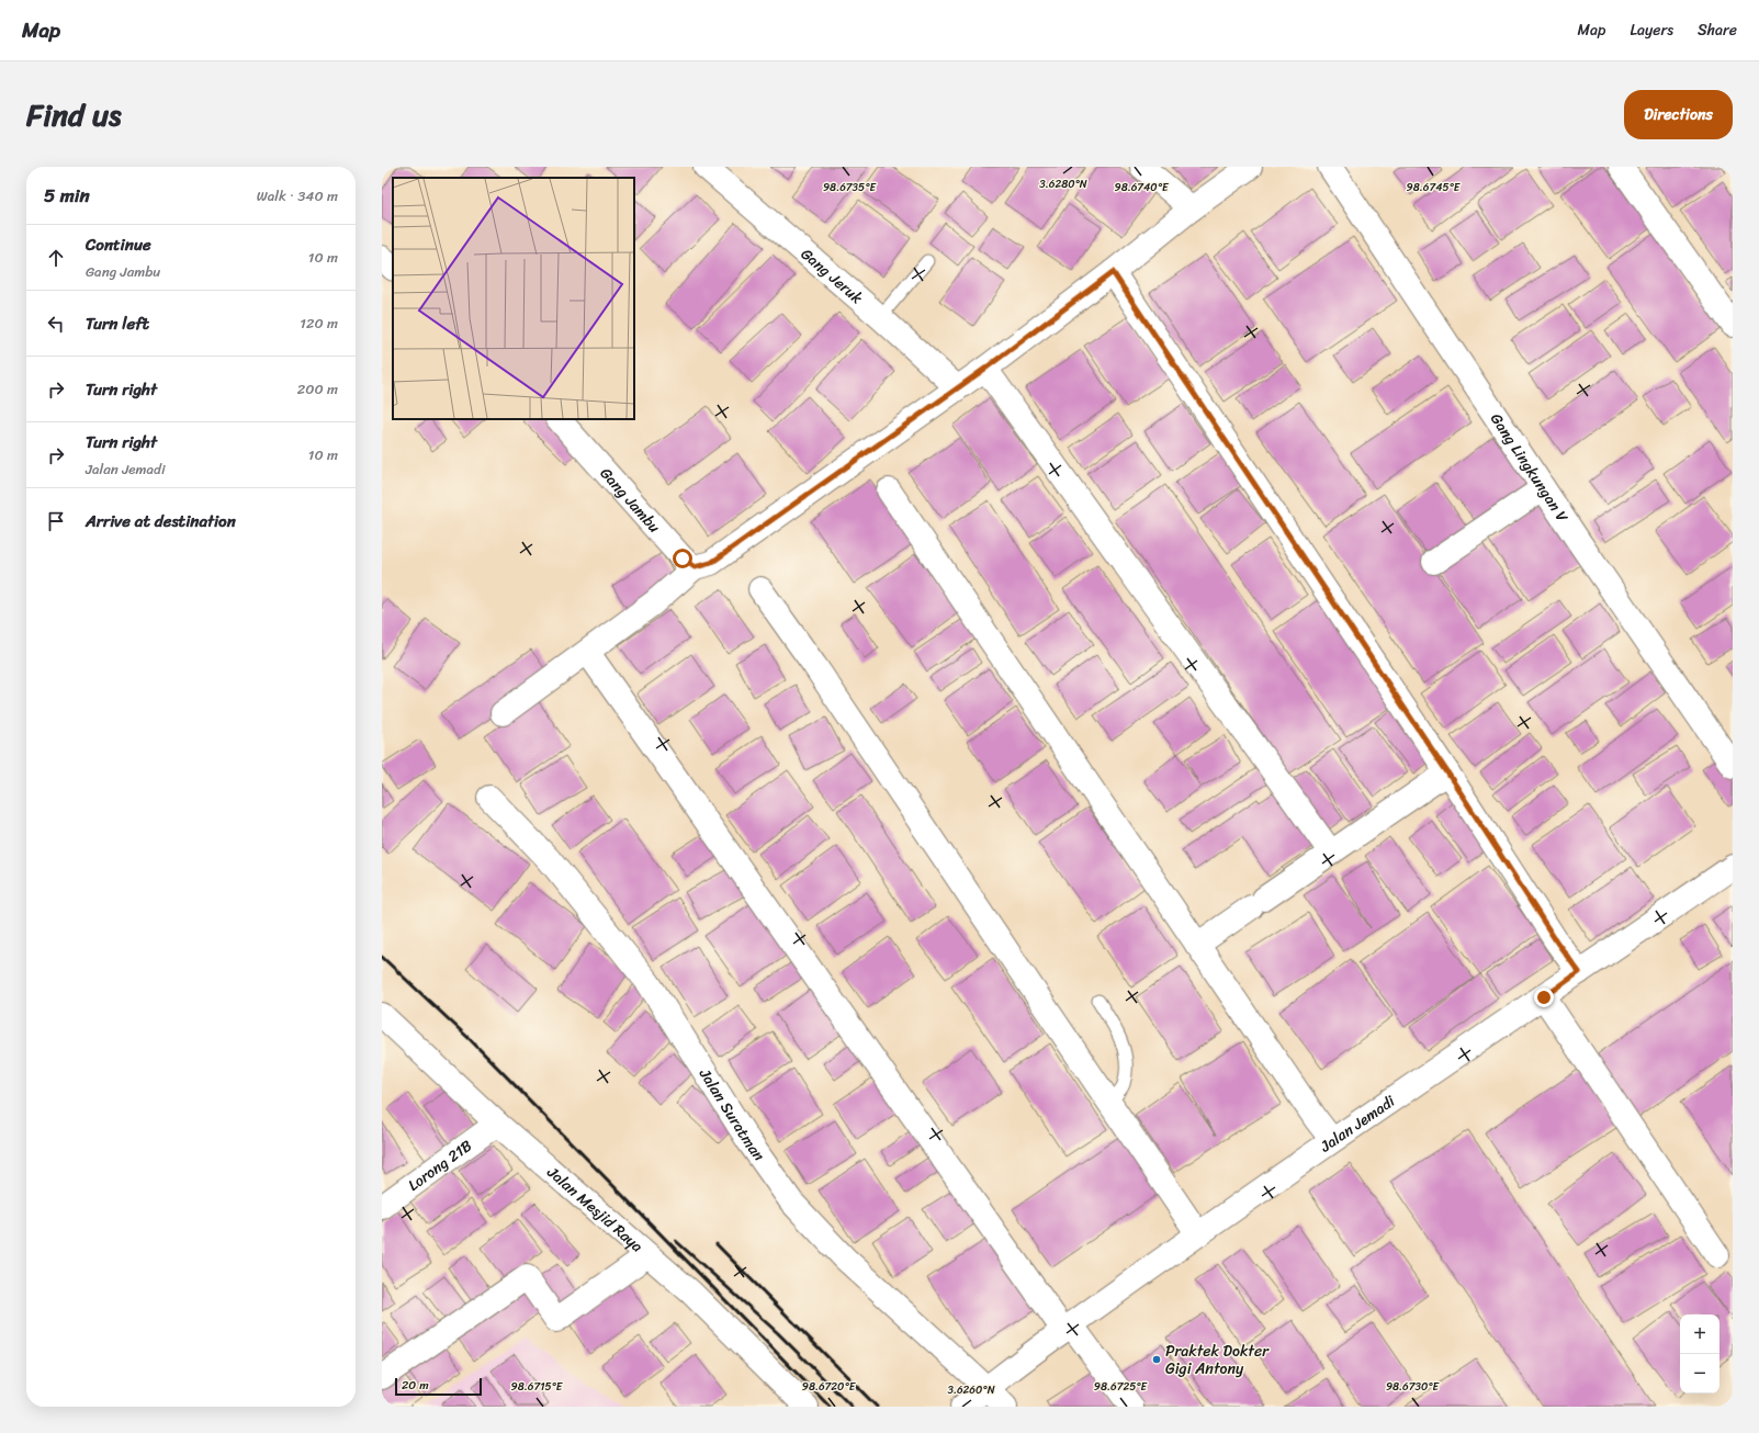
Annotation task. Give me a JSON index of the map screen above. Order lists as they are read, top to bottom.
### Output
{
  "streets": {
    "street": [
      "Gang Jeruk",
      "Gang Lingkungan V",
      "Gang Jambu",
      "Jalan Suratman",
      "Jalan Jemadi",
      "Lorong 21B",
      "Jalan Mesjid Raya"
    ]
  },
  "crossings": [
    ["Jalan Suratman", "Jalan Jemadi"],
    ["Lorong 21B", "Jalan Mesjid Raya"]
  ],
  "places": ["Praktek Dokter Gigi Antony"],
  "scale_bar": "20 m",
  "page": {
    "header": "Map",
    "nav": ["Map", "Layers", "Share"],
    "title": "Find us",
    "buttons": "Directions",
    "heading": ["5 min", "Walk · 340 m"],
    "list": [
      ["Continue", "Gang Jambu", "10 m"],
      ["Turn left", "120 m"],
      ["Turn right", "200 m"],
      ["Turn right", "Jalan Jemadi", "10 m"],
      "Arrive at destination"
    ],
    "map_buttons": ["+", "−"],
    "scale": "20 m"
  },
  "coordinates": [
    "3.6280°N",
    "98.6740°E",
    "98.6735°E",
    "98.6745°E",
    "98.6715°E",
    "98.6720°E",
    "98.6725°E",
    "98.6730°E",
    "3.6260°N"
  ]
}
